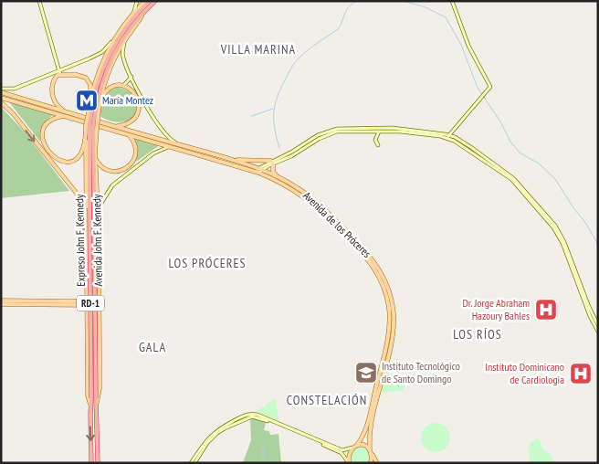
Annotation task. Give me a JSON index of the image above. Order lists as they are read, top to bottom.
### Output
{
  "streets": {
    "highway": ["Expreso John F. Kennedy", "RD-1"],
    "main road": ["Avenida de los Próceres", "Avenida John F. Kennedy"]
  },
  "crossings": [
    ["Avenida de los Próceres", "Expreso John F. Kennedy"],
    ["Avenida de los Próceres", "Avenida John F. Kennedy"],
    ["Avenida de los Próceres", "RD-1"],
    ["Expreso John F. Kennedy", "Avenida John F. Kennedy"],
    ["Expreso John F. Kennedy", "RD-1"],
    ["Avenida John F. Kennedy", "RD-1"]
  ],
  "districts": [
    "VILLA MARINA",
    "LOS PRÓCERES",
    "LOS RÍOS",
    "GALA",
    "CONSTELACIÓN"
  ],
  "places": {
    "metro station": ["María Montez"],
    "hospital": ["Dr. Jorge Abraham Hazoury Bahles", "Instituto Dominicano de Cardiologia"],
    "school or university": ["Instituto Tecnológico de Santo Domingo"]
  }
}
